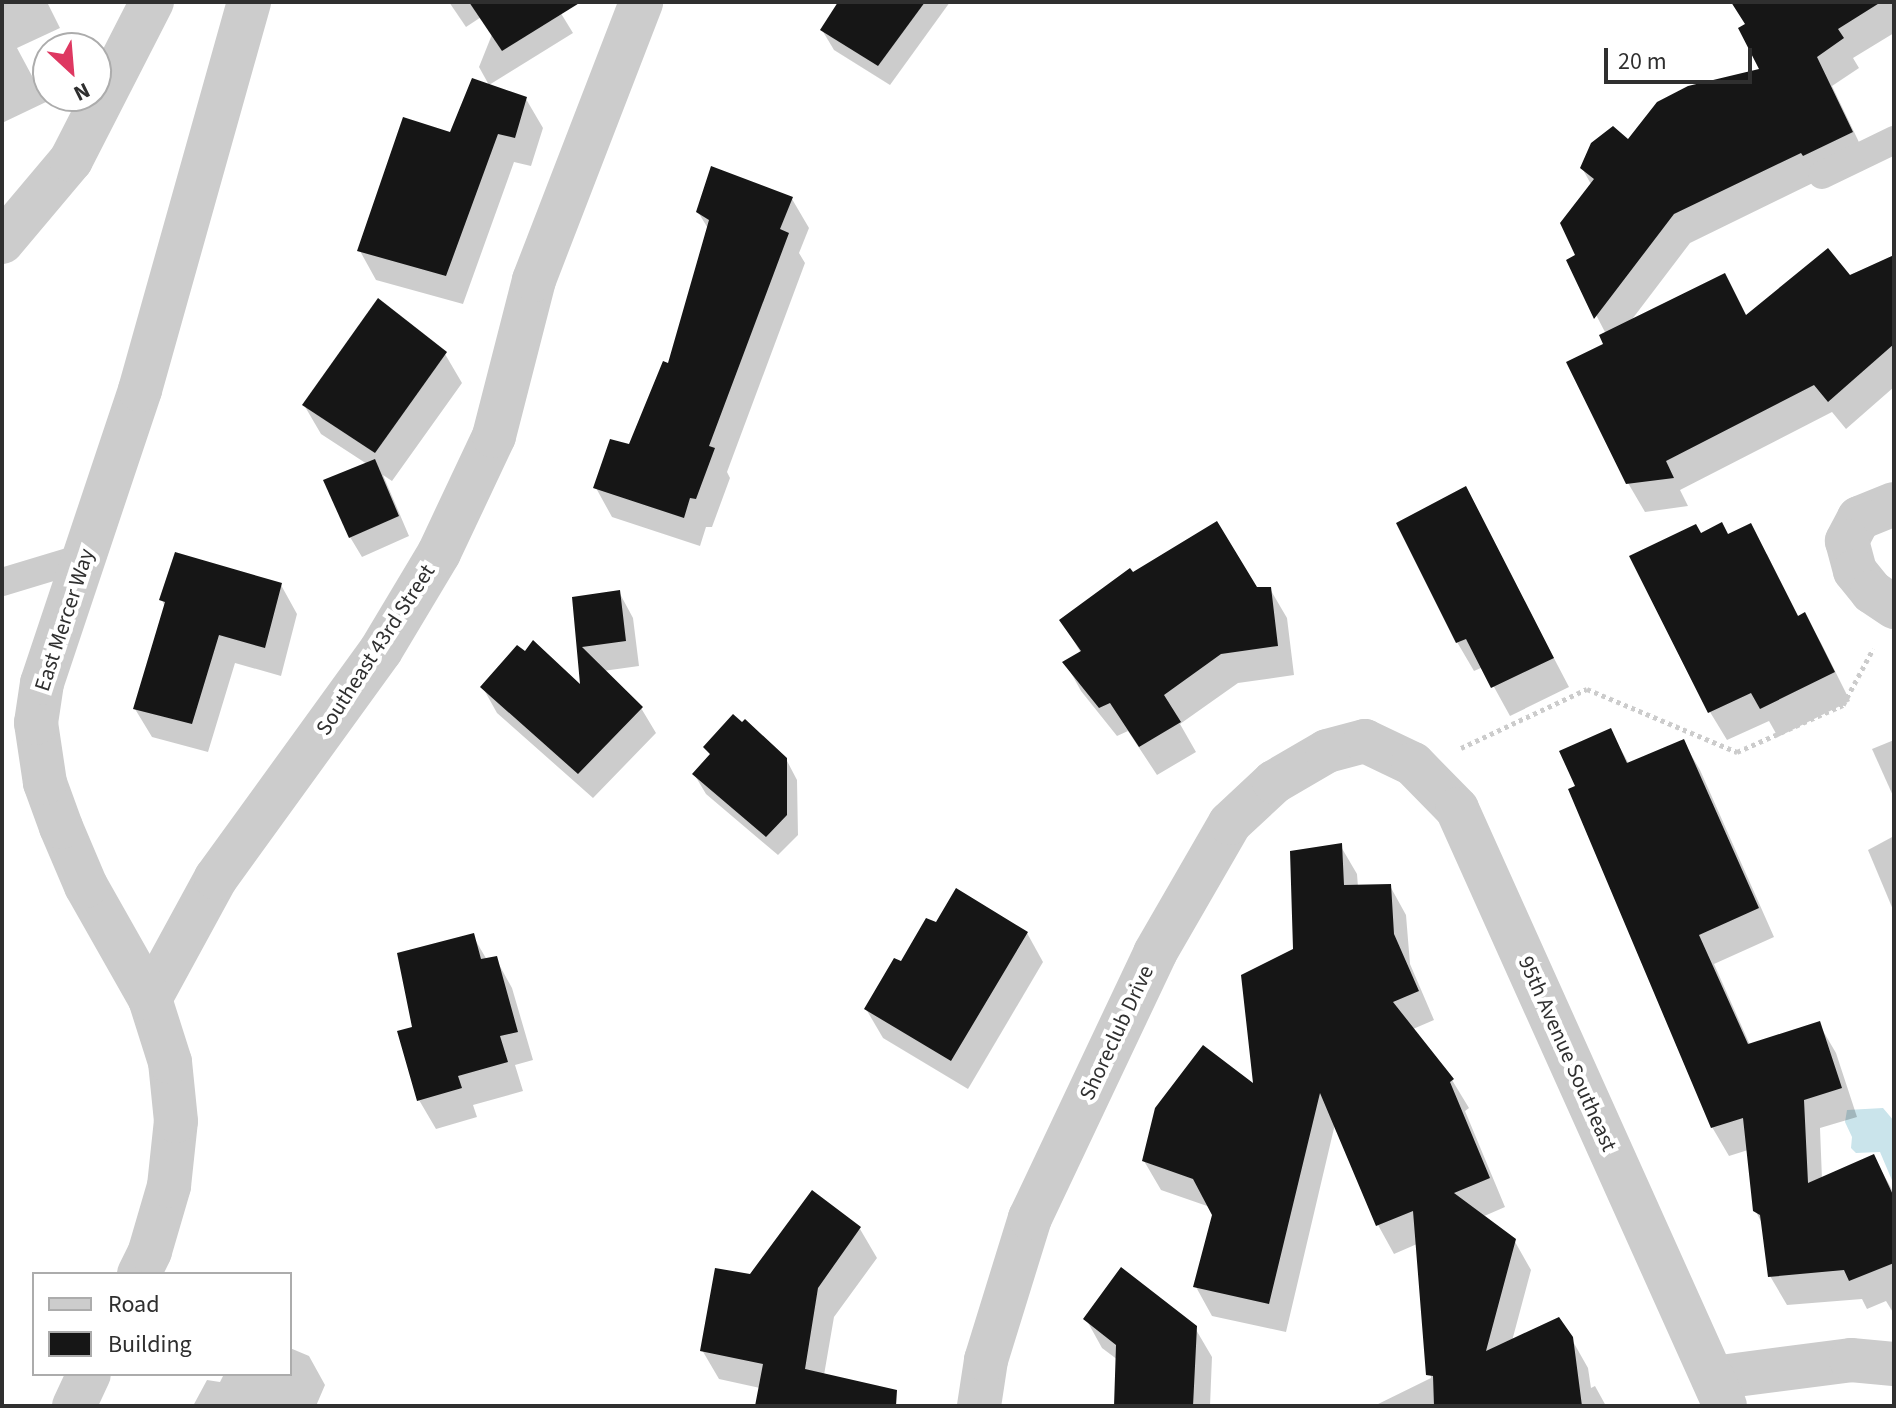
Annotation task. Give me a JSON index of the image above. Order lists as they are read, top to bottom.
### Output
{
  "streets": {
    "street": [
      "East Mercer Way",
      "Southeast 43rd Street",
      "Shoreclub Drive",
      "95th Avenue Southeast"
    ]
  },
  "crossings": [
    ["East Mercer Way", "Southeast 43rd Street"],
    ["Shoreclub Drive", "95th Avenue Southeast"]
  ],
  "legend": ["Road", "Building"],
  "scale_bar": "20 m",
  "north": "bottom right"
}
